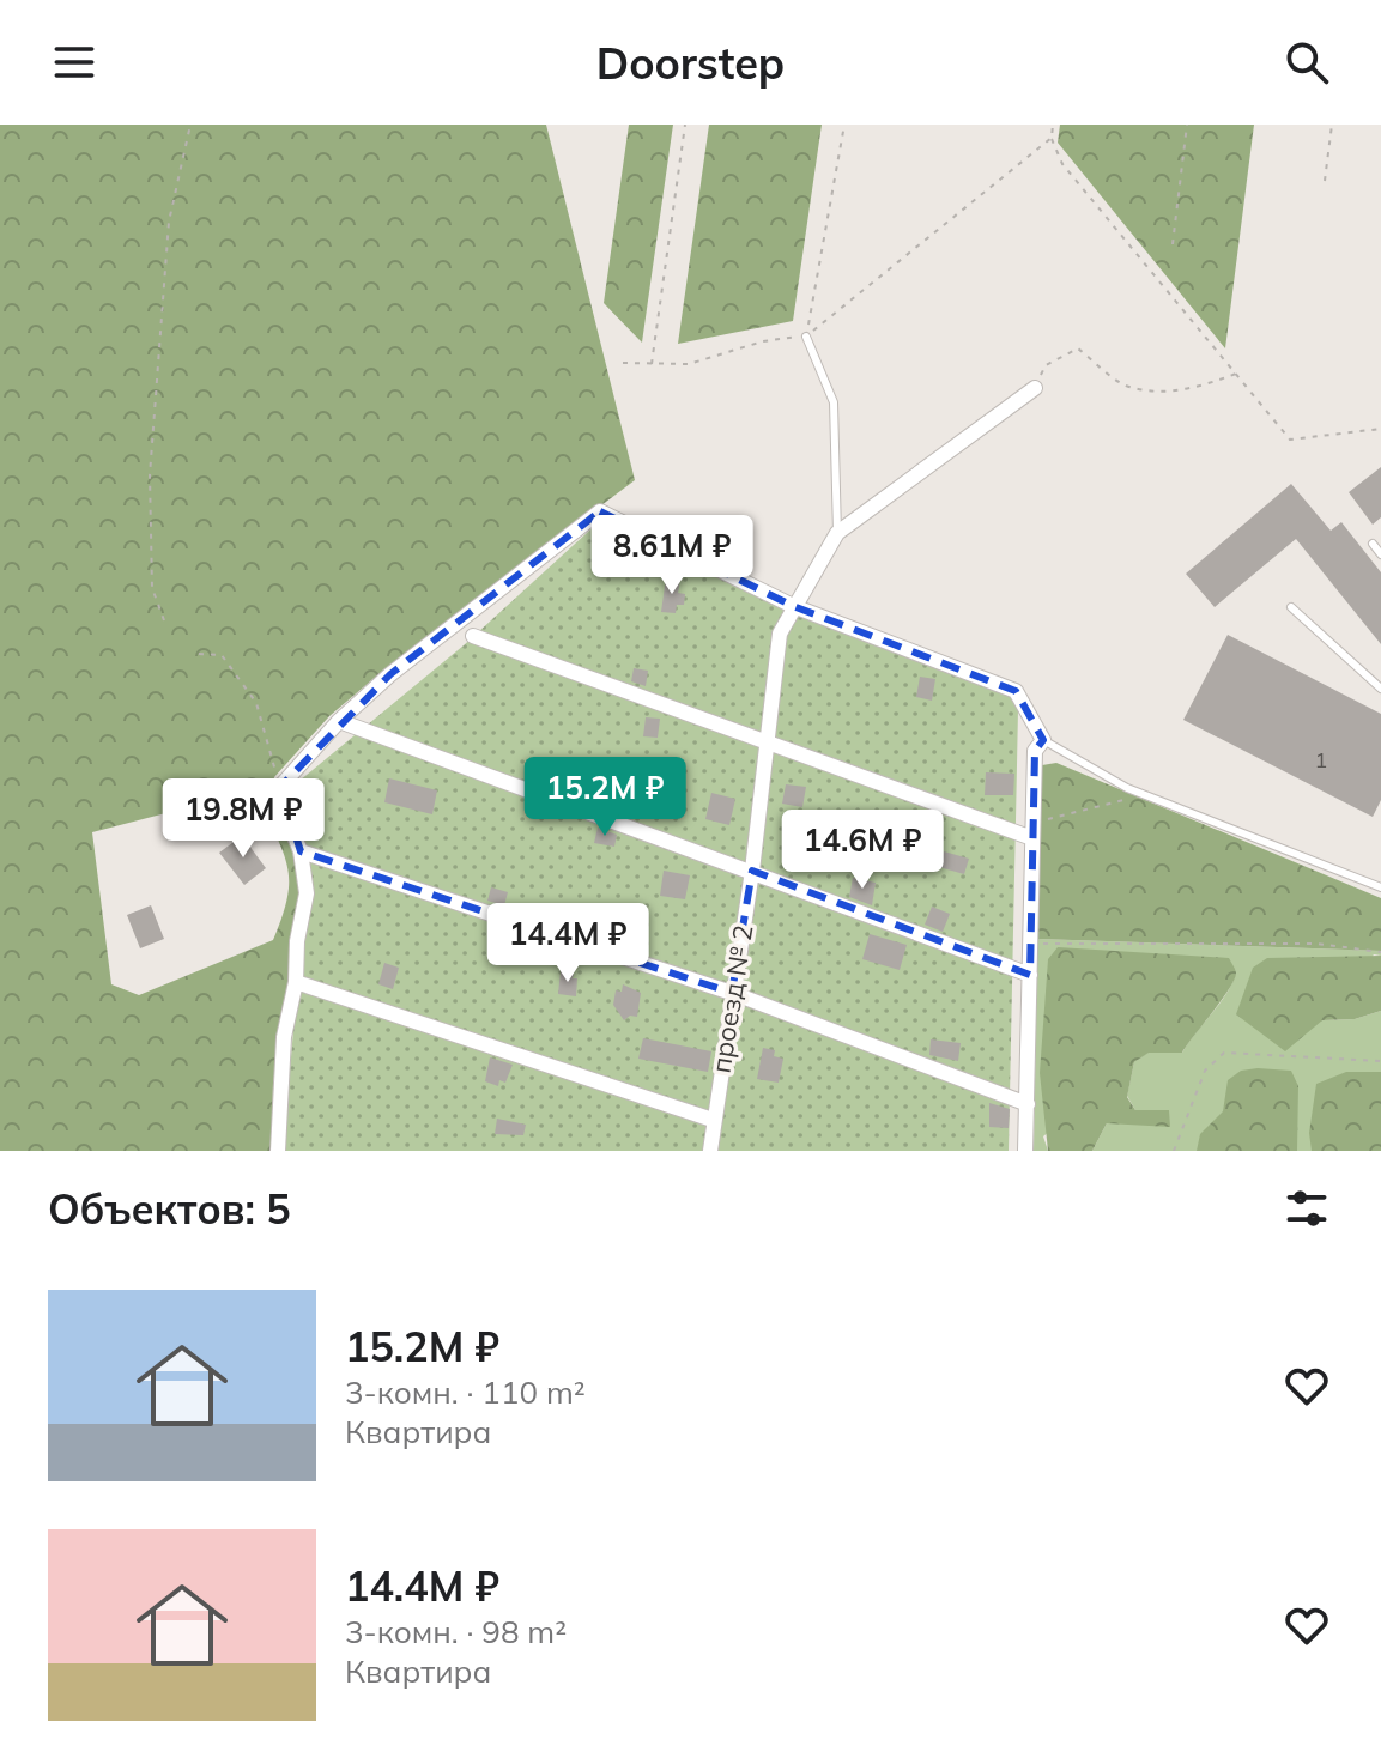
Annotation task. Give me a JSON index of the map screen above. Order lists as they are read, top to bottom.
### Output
{
  "streets": {
    "street": ["проезд № 2"]
  },
  "house_numbers": ["1"],
  "page": {
    "header": "Doorstep",
    "price": [
      "8.61M ₽",
      "15.2M ₽",
      "19.8M ₽",
      "14.6M ₽",
      "14.4M ₽"
    ],
    "heading": "Объектов: 5",
    "list": [
      {
        "name": "15.2M ₽",
        "note": "3-комн. · 110 m² · Квартира"
      },
      {
        "name": "14.4M ₽",
        "note": "3-комн. · 98 m² · Квартира"
      }
    ]
  }
}
